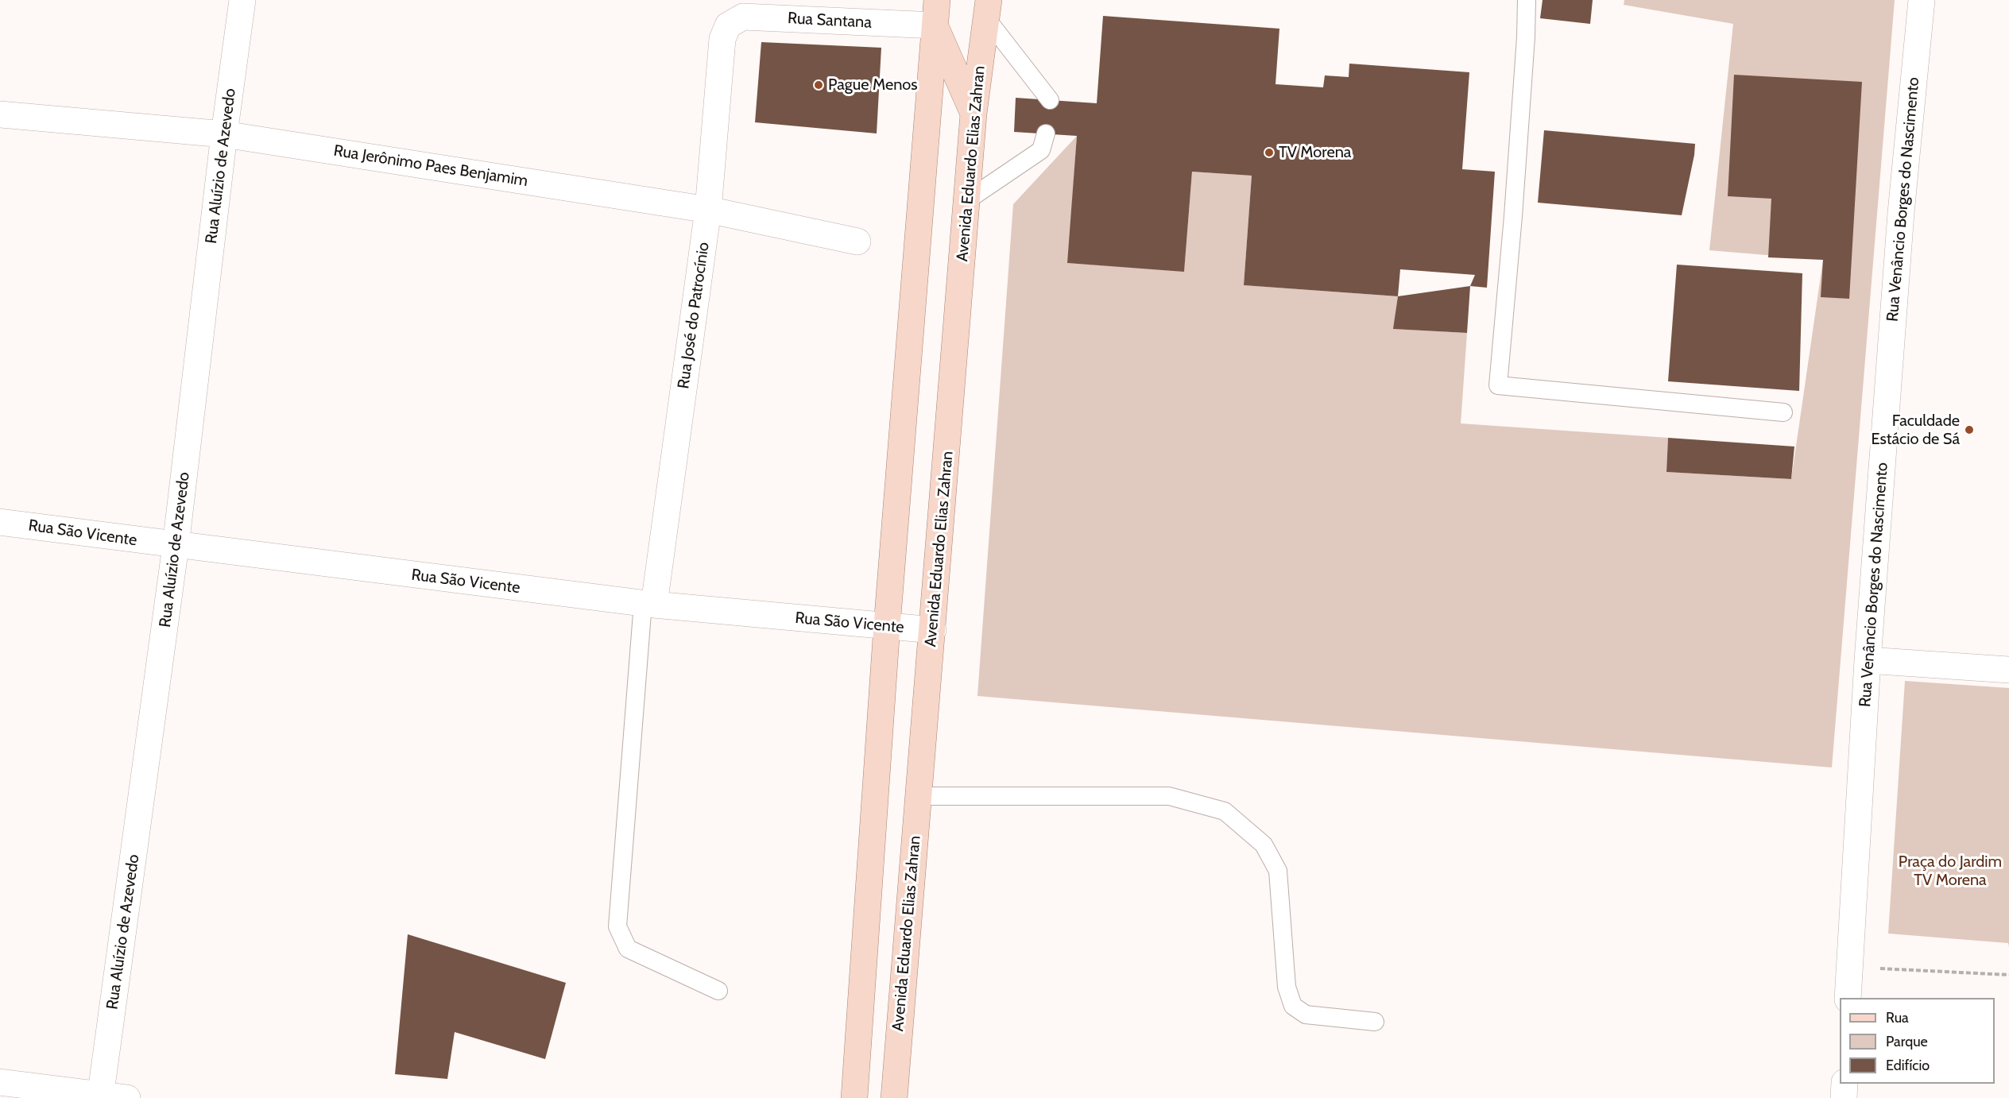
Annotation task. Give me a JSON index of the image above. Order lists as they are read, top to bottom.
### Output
{
  "streets": {
    "main road": ["Avenida Eduardo Elias Zahran"],
    "street": [
      "Rua Santana",
      "Rua Aluízio de Azevedo",
      "Rua Jerônimo Paes Benjamim",
      "Rua Venâncio Borges do Nascimento",
      "Rua José do Patrocínio",
      "Rua São Vicente"
    ]
  },
  "crossings": [
    ["Rua Santana", "Rua José do Patrocínio"],
    ["Avenida Eduardo Elias Zahran", "Rua São Vicente"],
    ["Rua Aluízio de Azevedo", "Rua Jerônimo Paes Benjamim"],
    ["Rua Aluízio de Azevedo", "Rua São Vicente"],
    ["Rua Jerônimo Paes Benjamim", "Rua José do Patrocínio"],
    ["Rua José do Patrocínio", "Rua São Vicente"]
  ],
  "parks": ["Praça do Jardim TV Morena"],
  "places": ["Pague Menos", "TV Morena", "Faculdade Estácio de Sá"],
  "legend": ["Rua", "Parque", "Edifício"]
}
